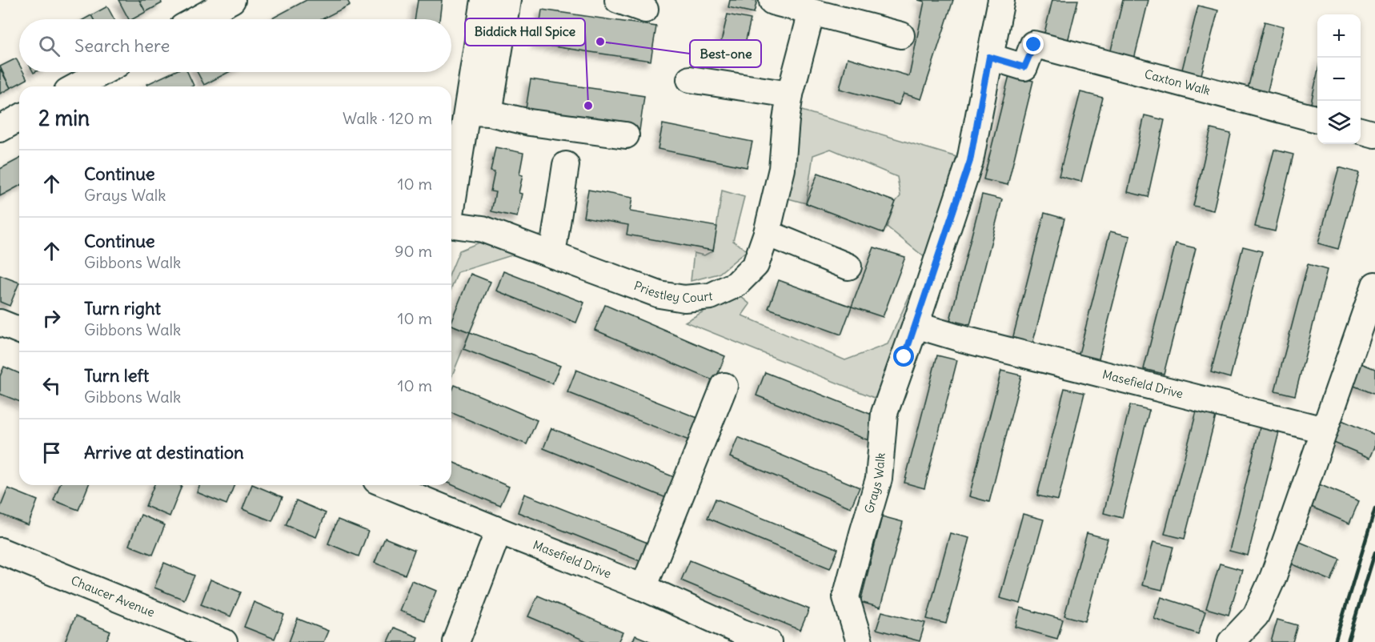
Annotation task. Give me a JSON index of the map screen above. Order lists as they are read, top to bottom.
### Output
{
  "streets": {
    "street": [
      "Caxton Walk",
      "Priestley Court",
      "Masefield Drive",
      "Grays Walk",
      "Chaucer Avenue"
    ]
  },
  "crossings": [
    ["Caxton Walk", "Grays Walk"],
    ["Masefield Drive", "Grays Walk"]
  ],
  "places": ["Best-one", "Biddick Hall Spice"],
  "page": {
    "map_buttons": ["+", "−"],
    "search": "Search here",
    "heading": ["2 min", "Walk · 120 m"],
    "list": [
      ["Continue", "Grays Walk", "10 m"],
      ["Continue", "Gibbons Walk", "90 m"],
      ["Turn right", "Gibbons Walk", "10 m"],
      ["Turn left", "Gibbons Walk", "10 m"],
      "Arrive at destination"
    ]
  }
}
